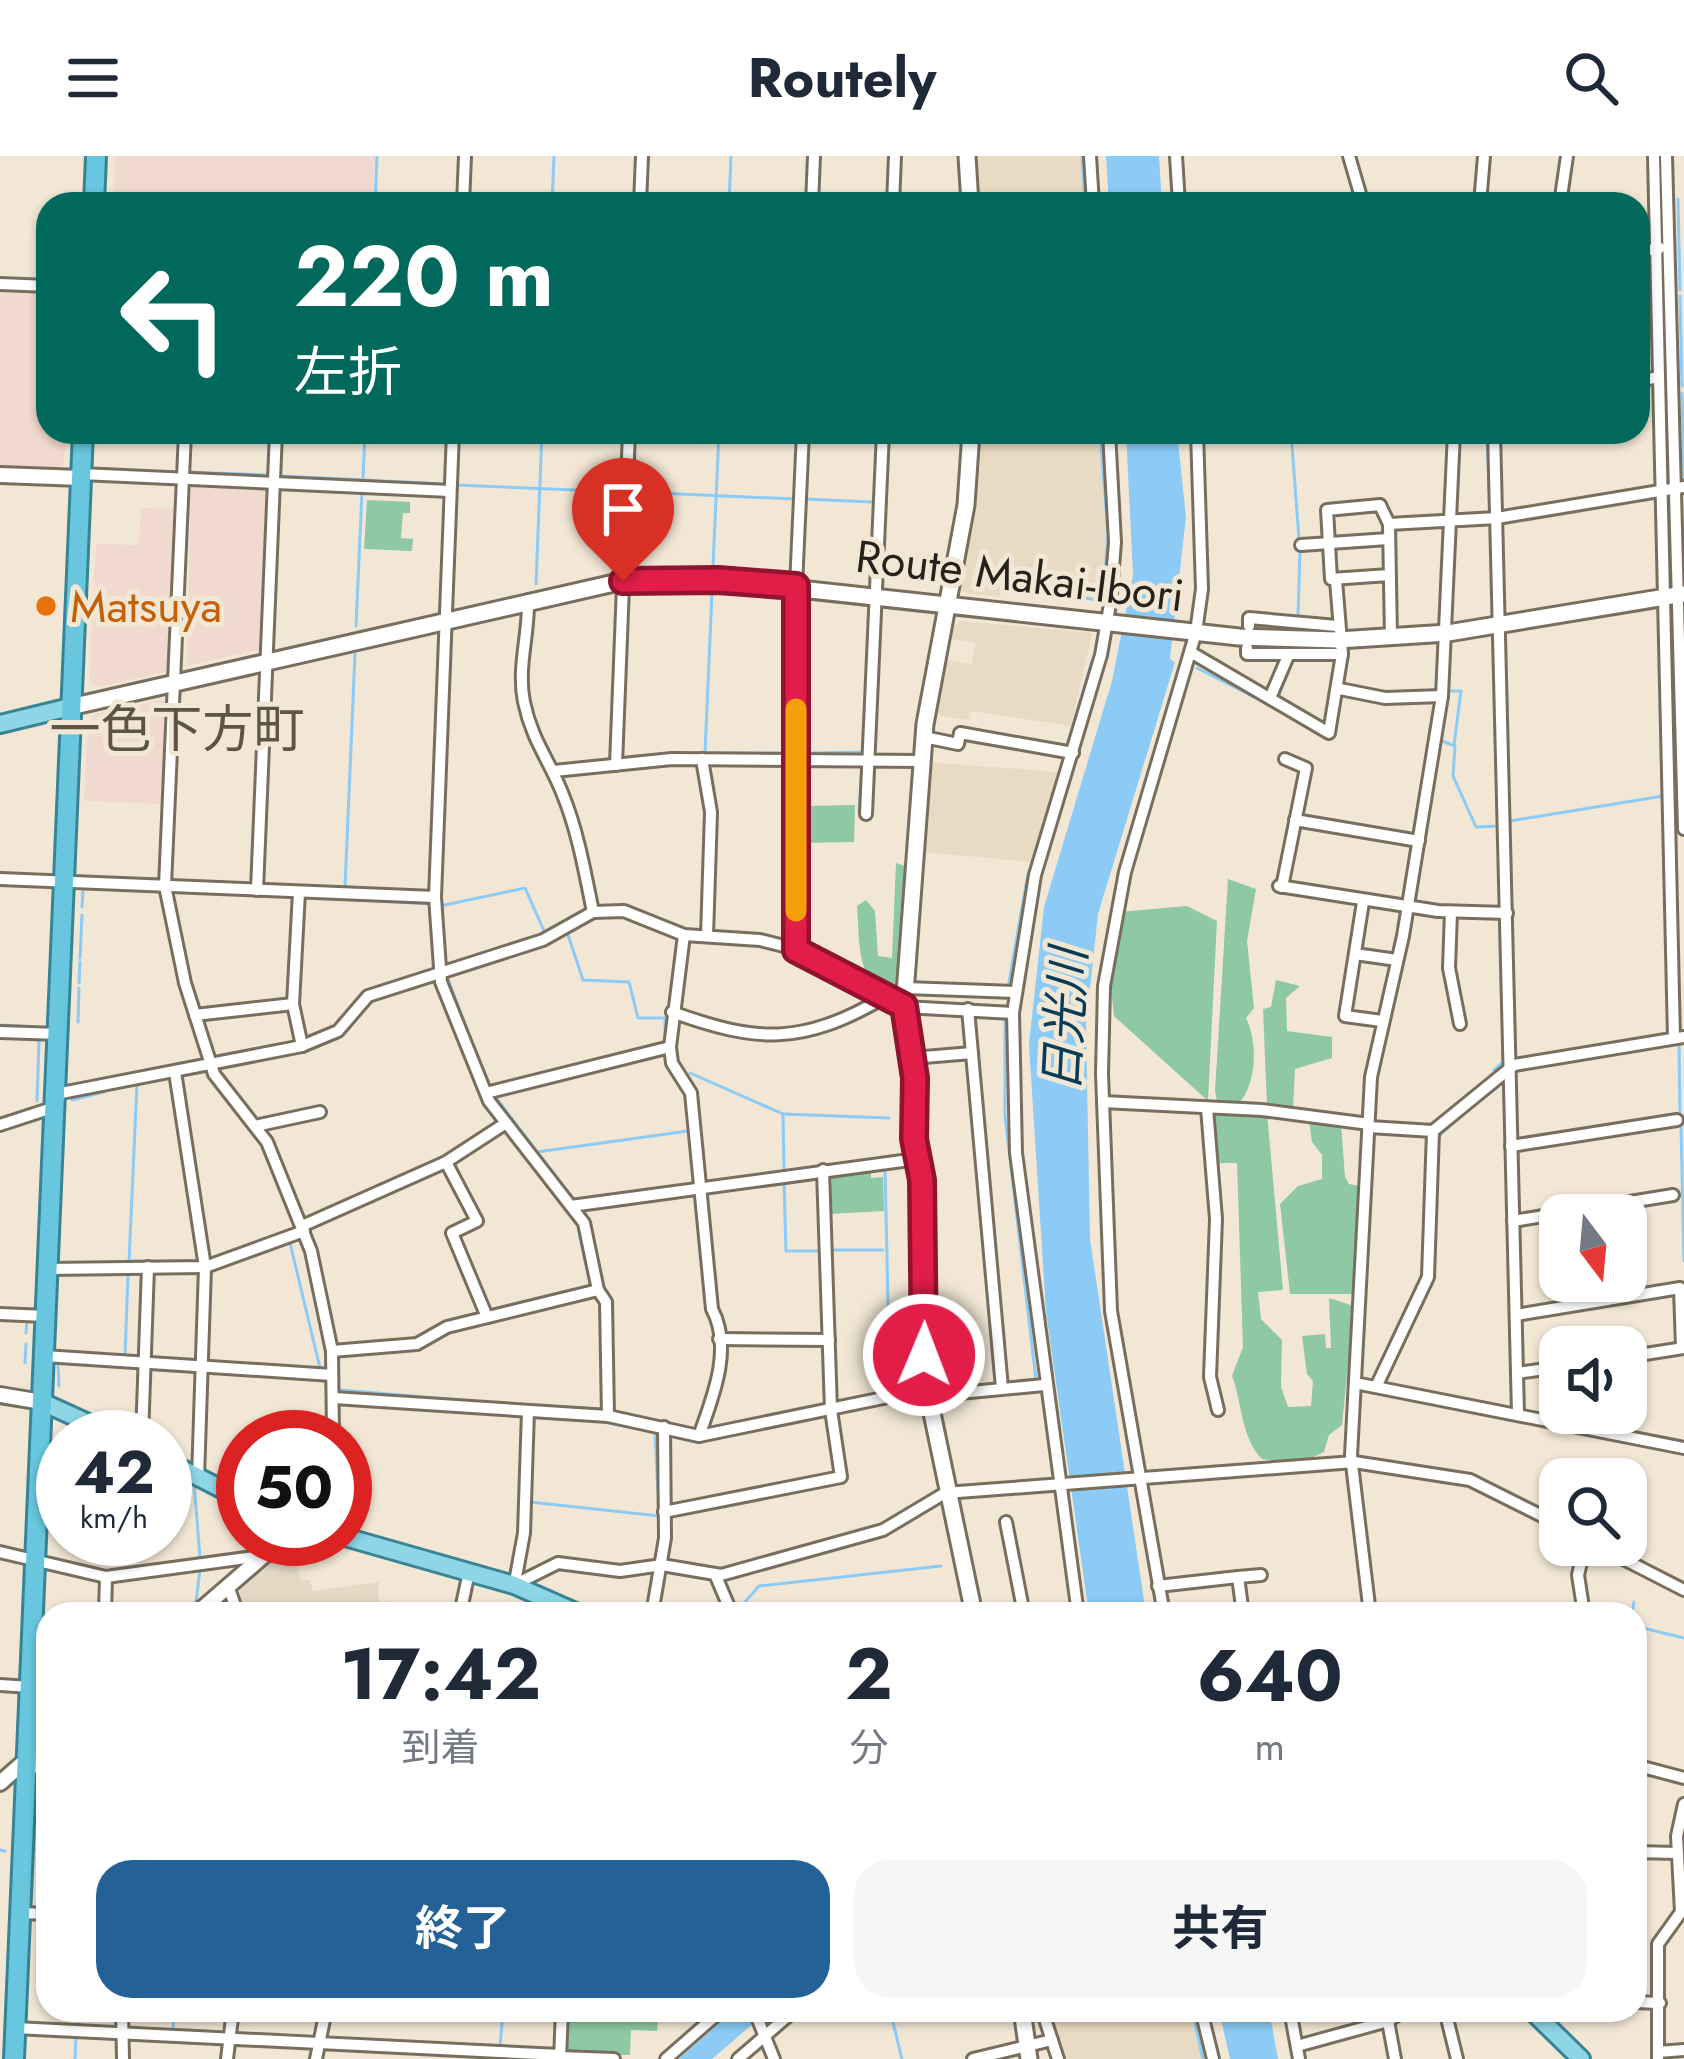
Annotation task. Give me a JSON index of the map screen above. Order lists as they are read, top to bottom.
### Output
{
  "streets": {
    "main road": ["Route Makai-Ibori"]
  },
  "districts": ["一色下方町"],
  "water": ["日光川"],
  "places": ["Matsuya"],
  "north": "bottom",
  "page": {
    "header": "Routely",
    "turn": ["220 m", "左折"],
    "speed": "42 km/h",
    "limit": "50",
    "eta": [
      "17:42",
      "到着",
      "2",
      "分",
      "640",
      "m"
    ],
    "buttons": ["終了", "共有"]
  }
}
